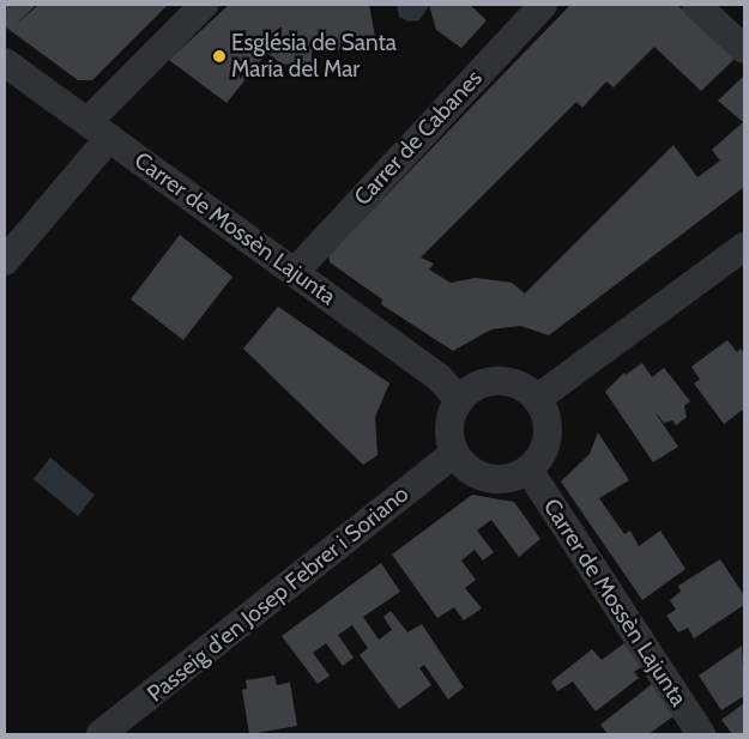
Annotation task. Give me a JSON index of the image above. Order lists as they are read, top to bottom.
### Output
{
  "streets": {
    "street": ["Carrer de Cabanes", "Carrer de Mossèn Lajunta", "Passeig d'en Josep Febrer i Soriano"]
  },
  "crossings": [
    ["Carrer de Cabanes", "Carrer de Mossèn Lajunta"],
    ["Carrer de Mossèn Lajunta", "Passeig d'en Josep Febrer i Soriano"]
  ],
  "places": ["Església de Santa Maria del Mar"]
}
